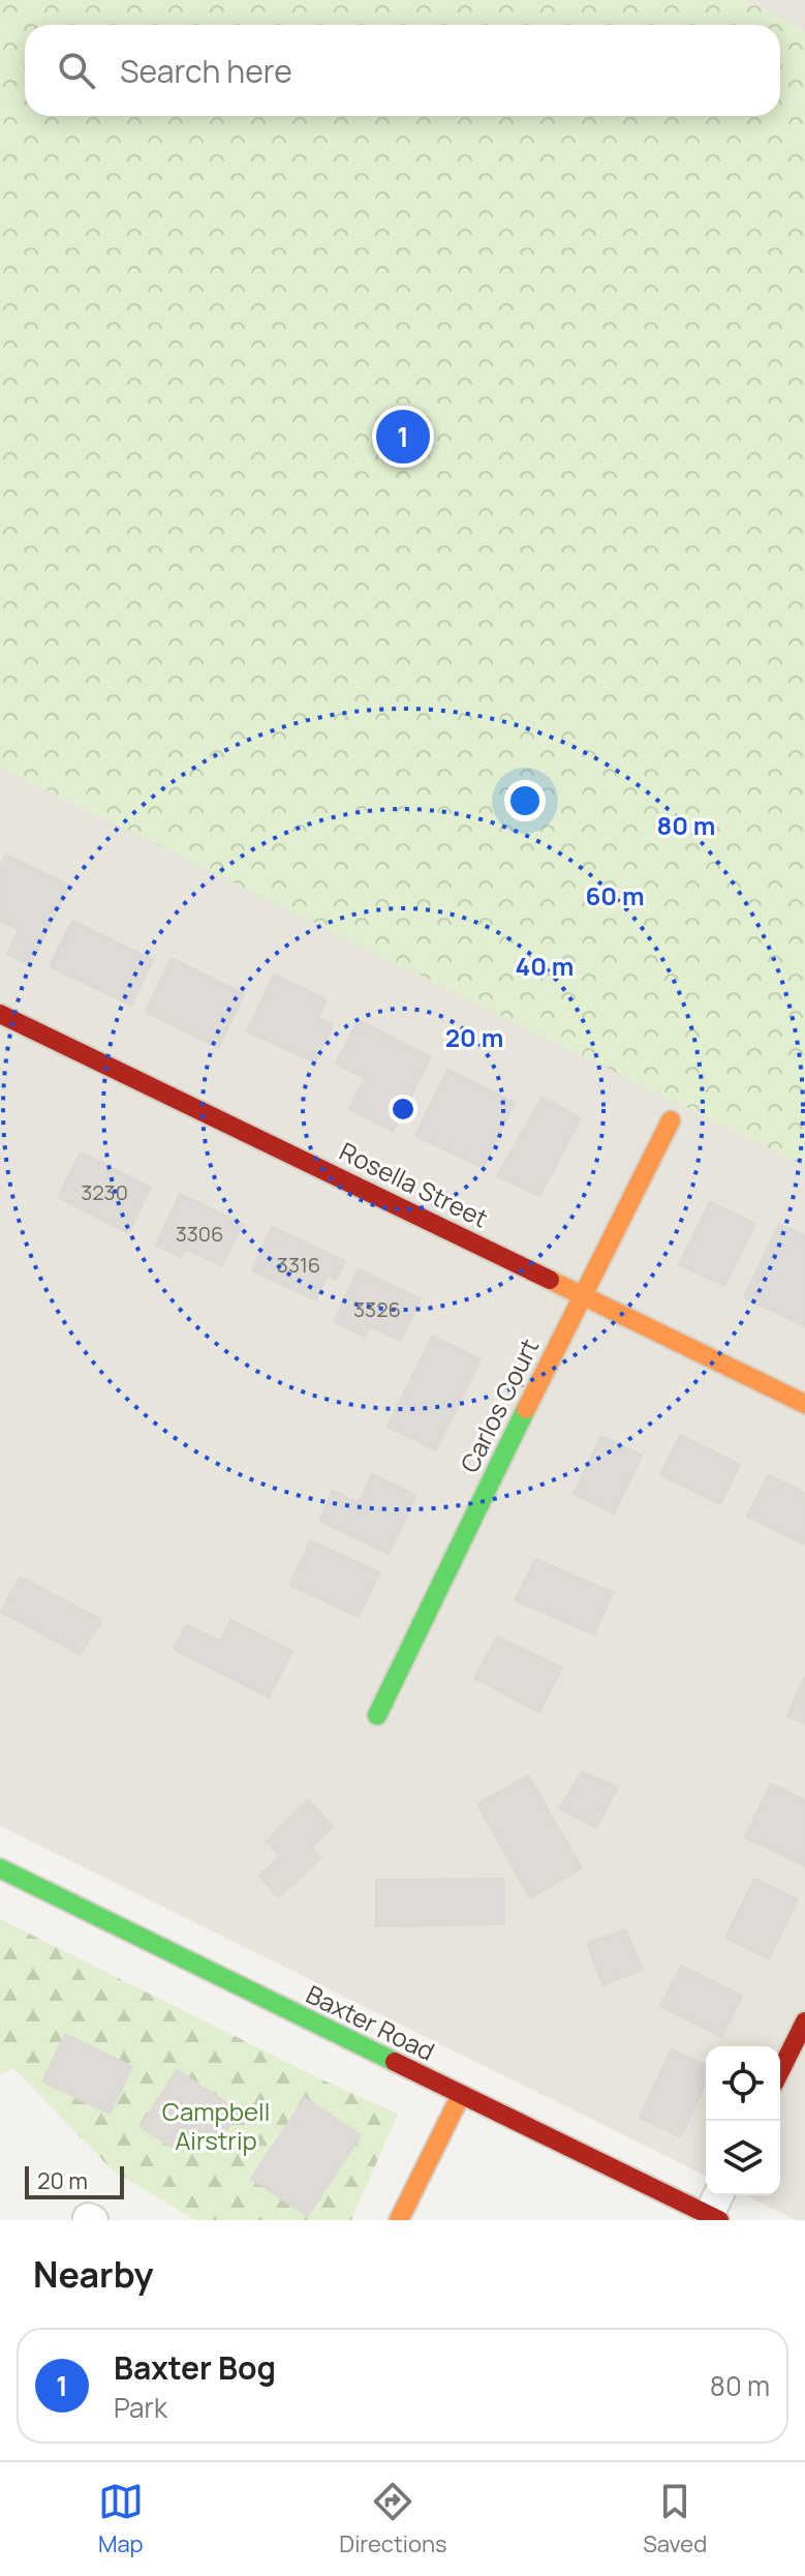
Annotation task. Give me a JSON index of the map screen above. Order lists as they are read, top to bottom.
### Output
{
  "streets": {
    "street": ["Rosella Street", "Carlos Court", "Baxter Road"]
  },
  "crossings": [
    ["Rosella Street", "Carlos Court"]
  ],
  "parks": ["Campbell Airstrip"],
  "house_numbers": [
    "3230",
    "3306",
    "3316",
    "3326"
  ],
  "scale_bar": "20 m",
  "page": {
    "search": "Search here",
    "pins": "1",
    "scale": "20 m",
    "heading": "Nearby",
    "list": [
      {
        "mark": "1",
        "name": "Baxter Bog",
        "note": "Park",
        "value": "80 m"
      }
    ],
    "nav": ["Map", "Directions", "Saved"]
  },
  "rings": [
    "80 m",
    "60 m",
    "40 m",
    "20 m"
  ]
}
